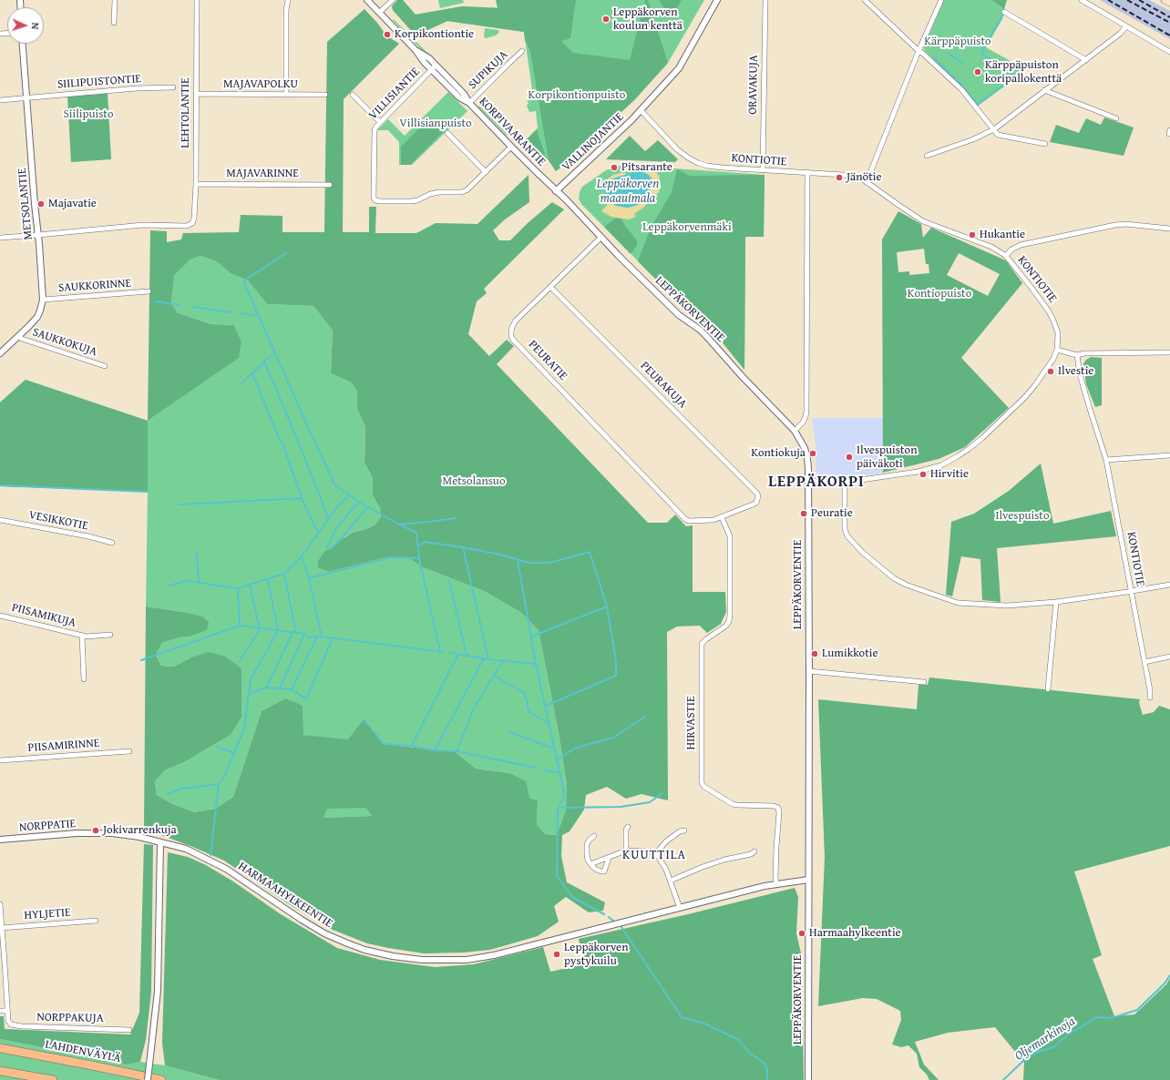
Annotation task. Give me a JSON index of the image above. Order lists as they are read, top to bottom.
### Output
{
  "streets": {
    "highway": ["LAHDENVÄYLÄ"],
    "street": [
      "SUPIKUJA",
      "SIILIPUISTONTIE",
      "MAJAVAPOLKU",
      "ORAVAKUJA",
      "VILLISIANTIE",
      "LEHTOLANTIE",
      "KORPIVAARANTIE",
      "VALLINOJANTIE",
      "KONTIOTIE",
      "MAJAVARINNE",
      "METSOLANTIE",
      "SAUKKORINNE",
      "LEPPÄKORVENTIE",
      "SAUKKOKUJA",
      "PEURATIE",
      "PEURAKUJA",
      "VESIKKOTIE",
      "PIISAMIKUJA",
      "HIRVASTIE",
      "PIISAMIRINNE",
      "NORPPATIE",
      "HARMAAHYLKEENTIE",
      "HYLJETIE",
      "NORPPAKUJA"
    ]
  },
  "crossings": [
    ["SUPIKUJA", "KORPIVAARANTIE"],
    ["SIILIPUISTONTIE", "METSOLANTIE"],
    ["MAJAVAPOLKU", "LEHTOLANTIE"],
    ["ORAVAKUJA", "KONTIOTIE"],
    ["VILLISIANTIE", "KORPIVAARANTIE"],
    ["LEHTOLANTIE", "MAJAVARINNE"],
    ["LEHTOLANTIE", "METSOLANTIE"],
    ["KORPIVAARANTIE", "VALLINOJANTIE"],
    ["KORPIVAARANTIE", "LEPPÄKORVENTIE"],
    ["VALLINOJANTIE", "KONTIOTIE"],
    ["VALLINOJANTIE", "LEPPÄKORVENTIE"],
    ["METSOLANTIE", "SAUKKORINNE"],
    ["METSOLANTIE", "SAUKKOKUJA"],
    ["LEPPÄKORVENTIE", "PEURATIE"],
    ["LEPPÄKORVENTIE", "HARMAAHYLKEENTIE"],
    ["PEURATIE", "PEURAKUJA"],
    ["PEURATIE", "HIRVASTIE"],
    ["HIRVASTIE", "HARMAAHYLKEENTIE"],
    ["NORPPATIE", "HARMAAHYLKEENTIE"]
  ],
  "districts": ["LEPPÄKORPI", "KUUTTILA"],
  "water": ["Leppäkorven maauimala", "Oljemarkinoja"],
  "parks": [
    "Kärppäpuisto",
    "Korpikontionpuisto",
    "Siilipuisto",
    "Villisianpuisto",
    "Leppäkorvenmäki",
    "Kontiopuisto",
    "Metsolansuo",
    "Ilvespuisto"
  ],
  "places": [
    "Leppäkorven koulun kenttä",
    "Korpikontiontie",
    "Kärppäpuiston koripallokenttä",
    "Pitsarante",
    "Jänötie",
    "Majavatie",
    "Hukantie",
    "Ilvestie",
    "Kontiokuja",
    "Ilvespuiston päiväkoti",
    "Hirvitie",
    "Peuratie",
    "Lumikkotie",
    "Jokivarrenkuja",
    "Harmaahylkeentie",
    "Leppäkorven pystykuilu"
  ],
  "north": "right"
}
